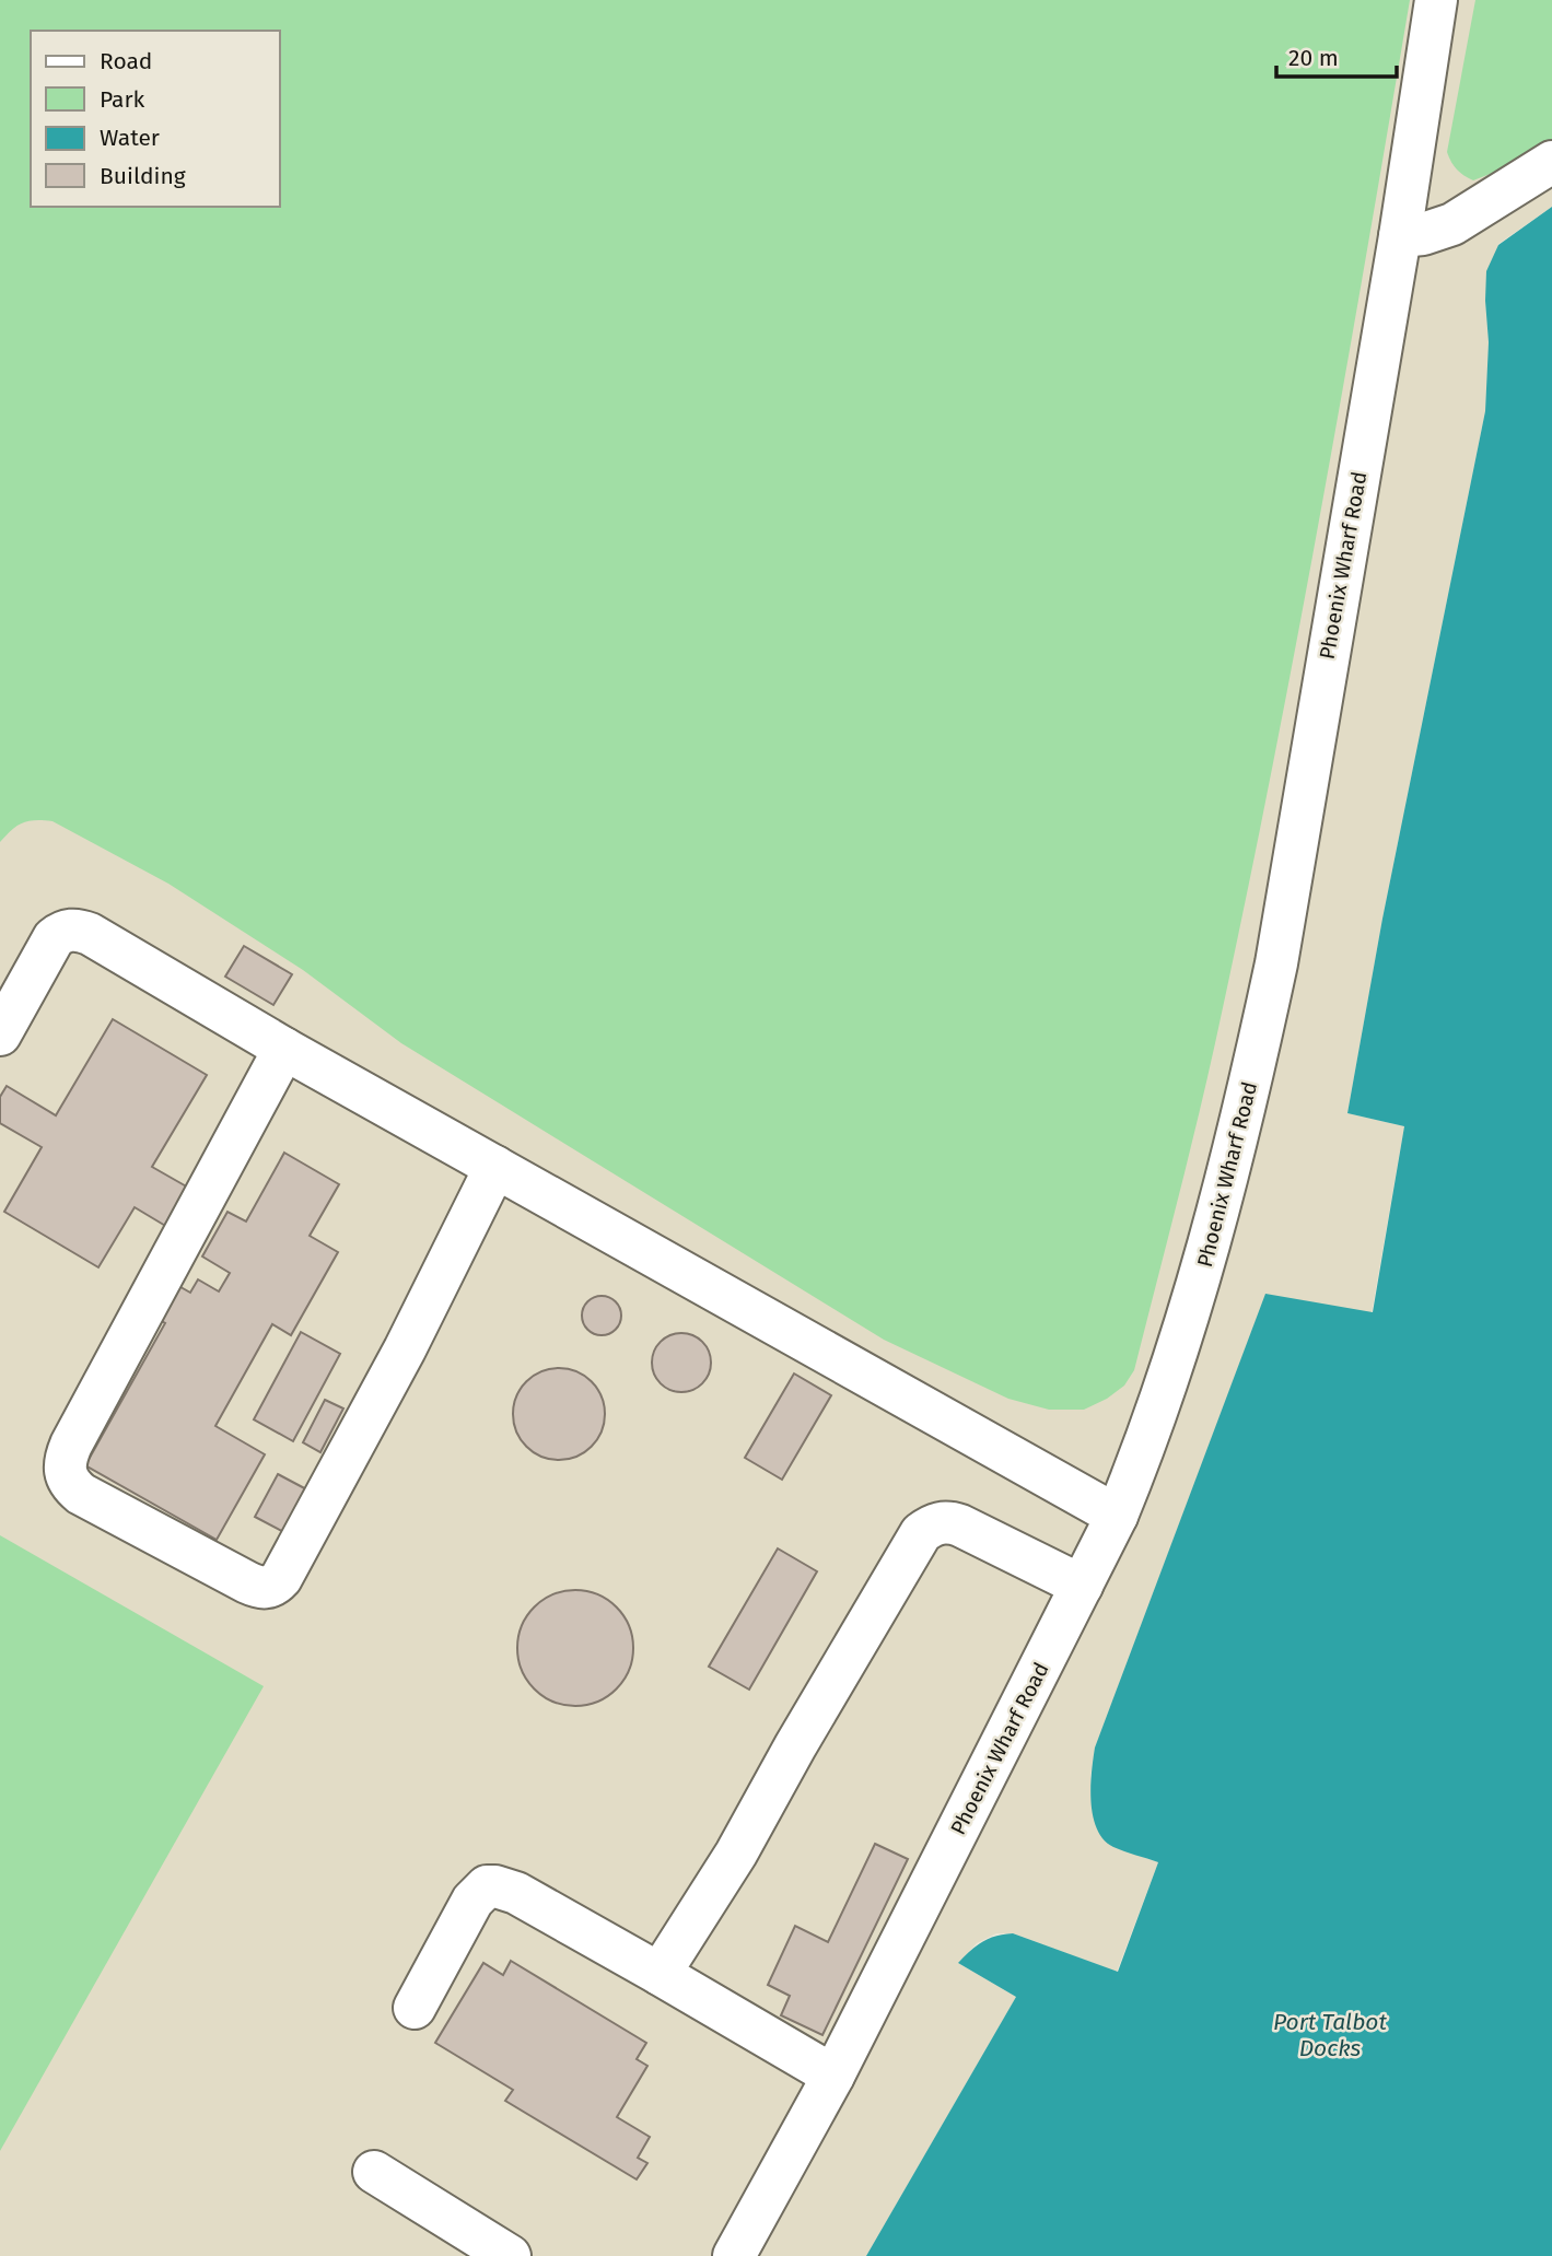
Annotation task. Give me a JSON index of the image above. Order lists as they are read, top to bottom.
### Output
{
  "streets": {
    "lane": ["Phoenix Wharf Road"]
  },
  "water": ["Port Talbot Docks"],
  "legend": [
    "Road",
    "Park",
    "Water",
    "Building"
  ],
  "scale_bar": "20 m"
}
